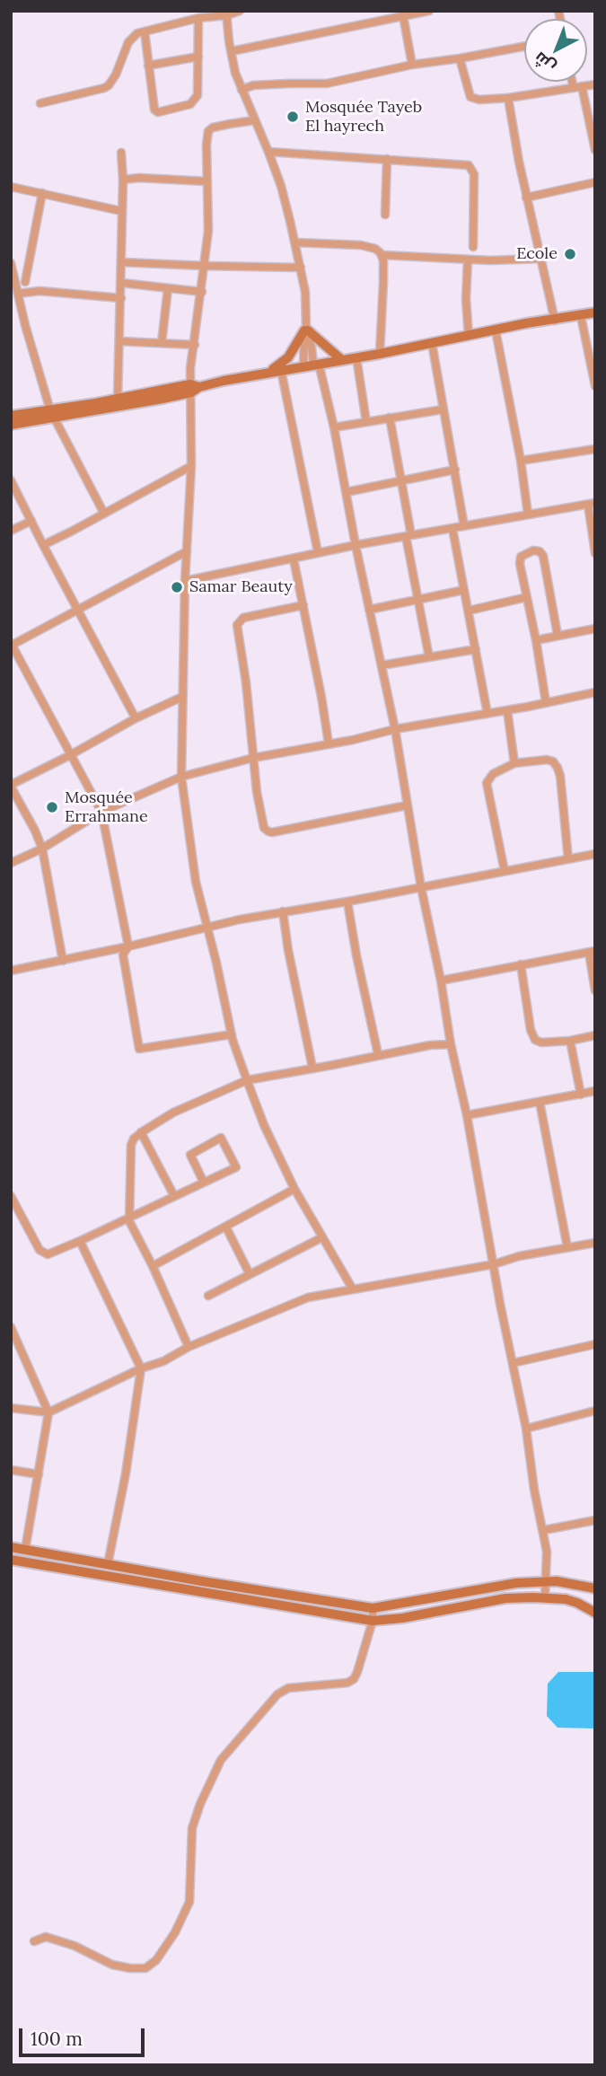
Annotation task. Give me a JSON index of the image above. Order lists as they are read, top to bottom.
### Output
{
  "places": [
    "Mosquée Tayeb El hayrech",
    "Ecole",
    "Samar Beauty",
    "Mosquée Errahmane"
  ],
  "scale_bar": "100 m",
  "north": "bottom left"
}
